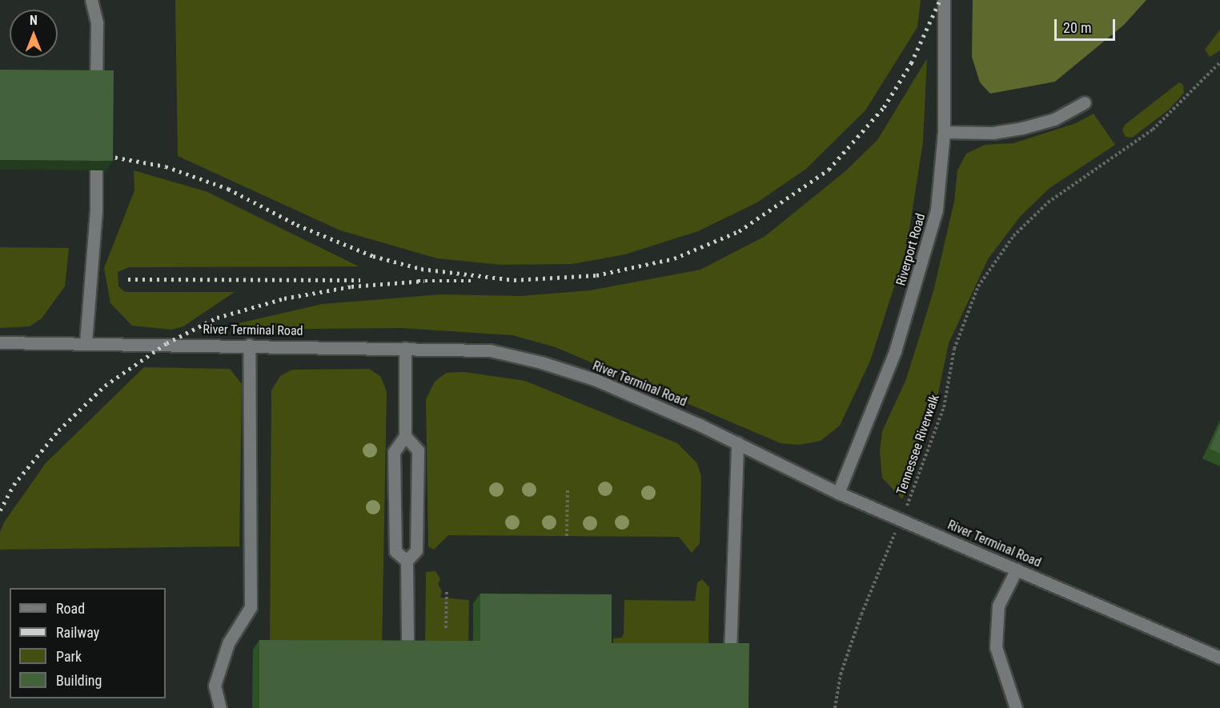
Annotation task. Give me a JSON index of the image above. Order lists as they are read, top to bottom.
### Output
{
  "streets": {
    "street": ["Riverport Road", "River Terminal Road"],
    "path": ["Tennessee Riverwalk"]
  },
  "crossings": [
    ["Riverport Road", "River Terminal Road"],
    ["River Terminal Road", "Tennessee Riverwalk"]
  ],
  "legend": [
    "Road",
    "Railway",
    "Park",
    "Building"
  ],
  "scale_bar": "20 m",
  "north": "top"
}
